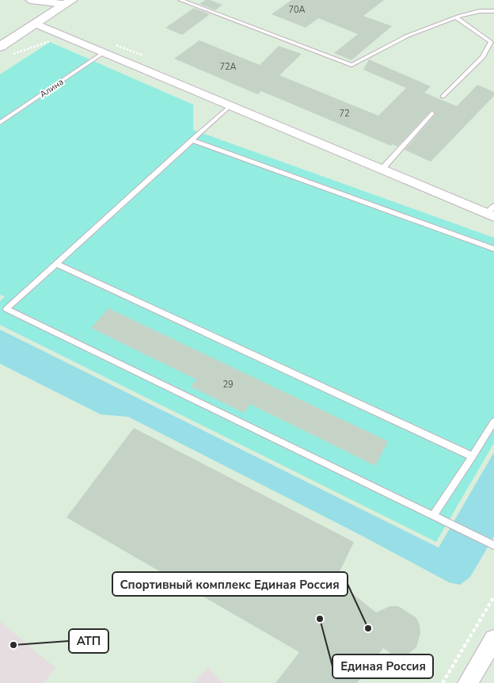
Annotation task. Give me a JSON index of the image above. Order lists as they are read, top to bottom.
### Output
{
  "streets": {
    "lane": ["Алина"]
  },
  "places": ["Единая Россия", "Спортивный комплекс Единая Россия", "АТП"],
  "house_numbers": [
    "70А",
    "72А",
    "72",
    "29"
  ]
}
